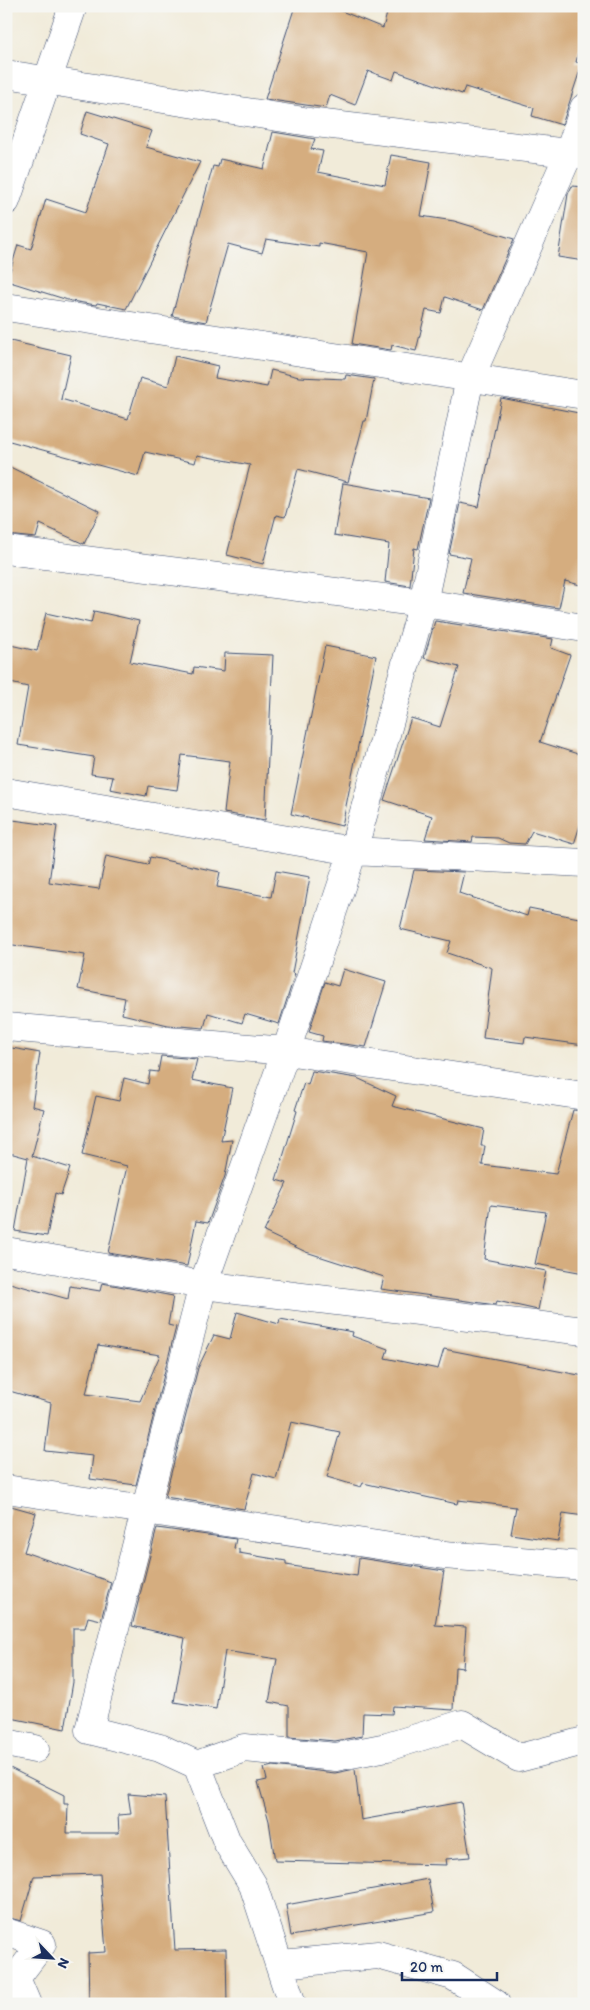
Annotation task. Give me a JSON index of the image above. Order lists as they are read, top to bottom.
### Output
{
  "scale_bar": "20 m",
  "north": "bottom right"
}
